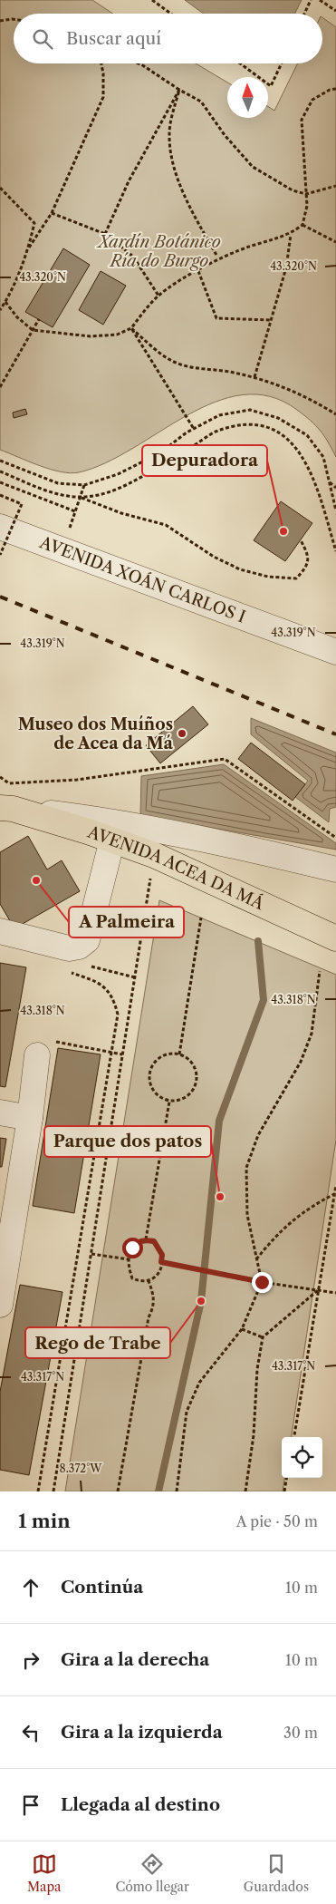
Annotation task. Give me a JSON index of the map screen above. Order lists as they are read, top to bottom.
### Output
{
  "streets": {
    "main road": ["AVENIDA ACEA DA MÁ"],
    "street": ["AVENIDA XOÁN CARLOS I"]
  },
  "parks": ["Xardín Botánico Ría do Burgo"],
  "places": [
    "Depuradora",
    "Museo dos Muíños de Acea da Má",
    "A Palmeira",
    "Parque dos patos",
    "Rego de Trabe"
  ],
  "north": "top",
  "page": {
    "search": "Buscar aquí",
    "heading": ["1 min", "A pie · 50 m"],
    "list": [
      ["Continúa", "10 m"],
      ["Gira a la derecha", "10 m"],
      ["Gira a la izquierda", "30 m"],
      "Llegada al destino"
    ],
    "nav": ["Mapa", "Cómo llegar", "Guardados"]
  },
  "coordinates": [
    "43.320°N",
    "43.319°N",
    "43.318°N",
    "43.317°N",
    "8.372°W"
  ]
}
